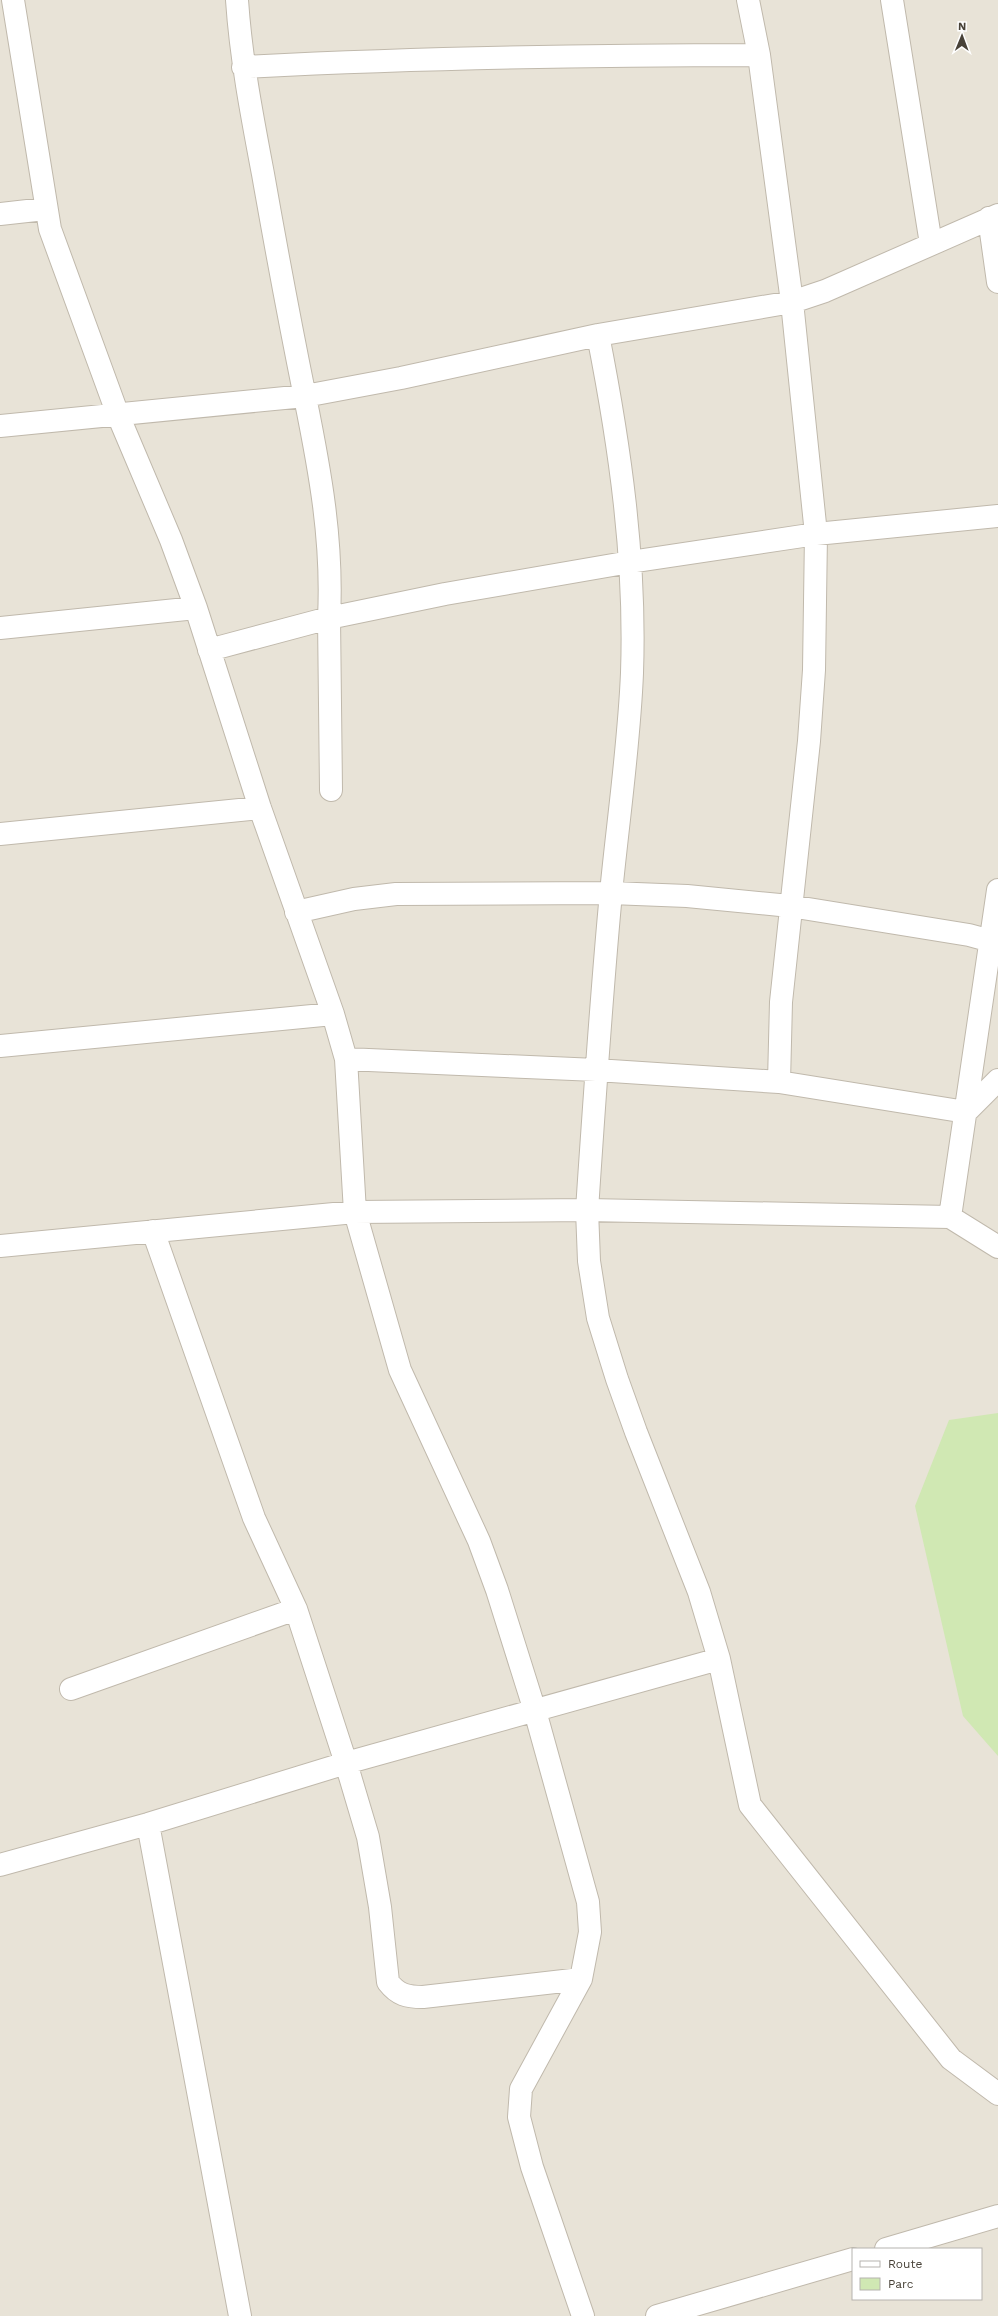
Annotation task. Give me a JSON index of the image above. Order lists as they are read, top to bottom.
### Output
{
  "legend": ["Route", "Parc"],
  "north": "top"
}
